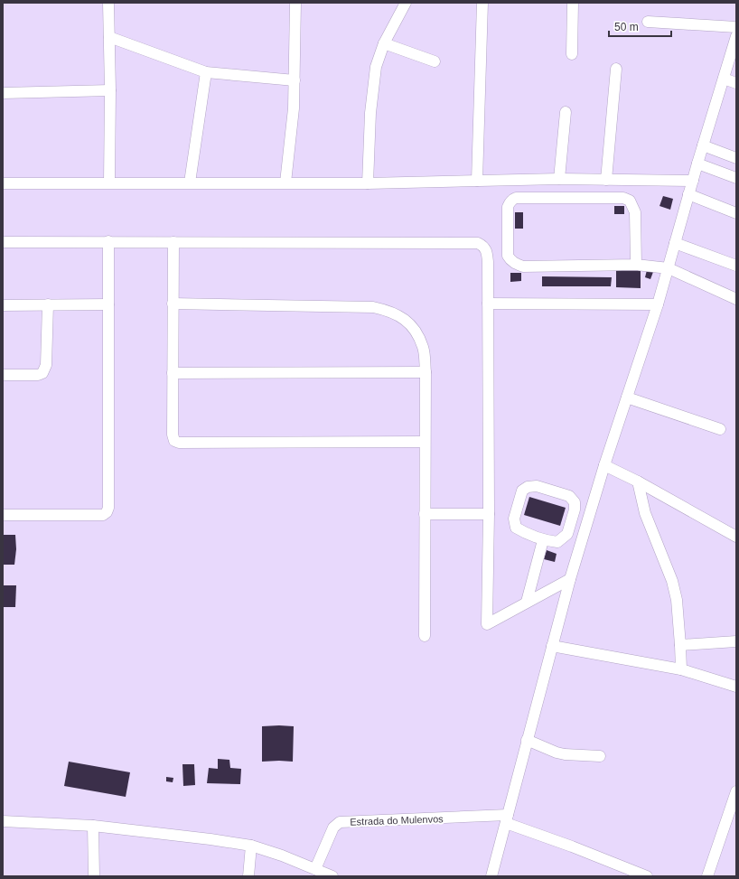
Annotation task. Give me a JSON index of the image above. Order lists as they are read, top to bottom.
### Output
{
  "streets": {
    "street": ["Estrada do Mulenvos"]
  },
  "scale_bar": "50 m"
}
